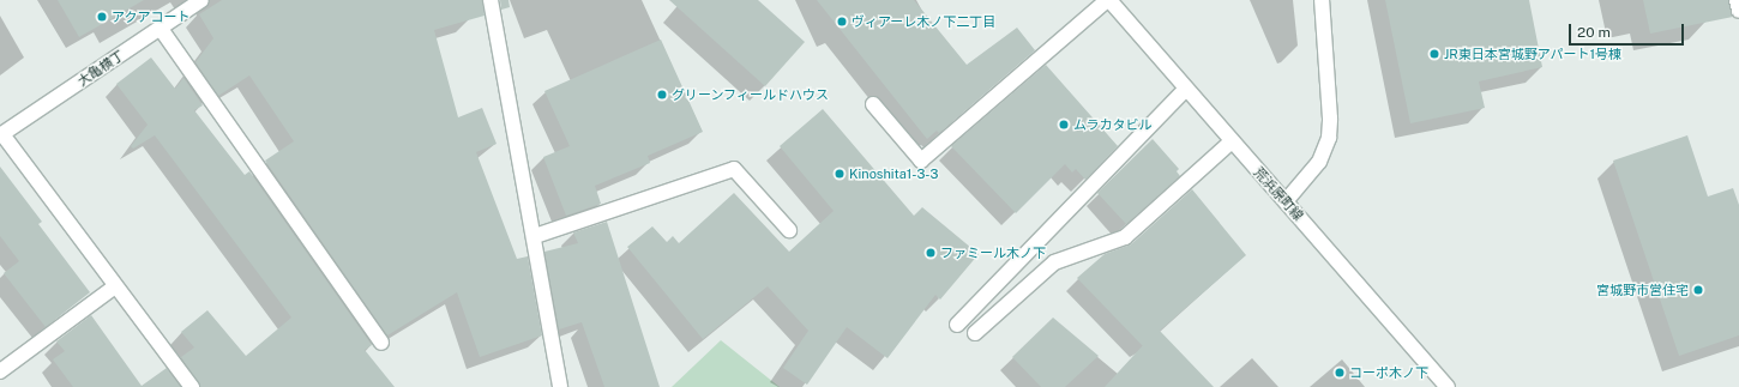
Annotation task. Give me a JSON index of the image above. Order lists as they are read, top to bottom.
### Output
{
  "streets": {
    "street": ["大亀横丁", "荒浜原町線"]
  },
  "places": [
    "アクアコート",
    "ヴィアーレ木ノ下二丁目",
    "JR東日本宮城野アパート1号棟",
    "グリーンフィールドハウス",
    "ムラカタビル",
    "Kinoshita1-3-3",
    "ファミール木ノ下",
    "宮城野市営住宅",
    "コーポ木ノ下"
  ],
  "scale_bar": "20 m"
}
